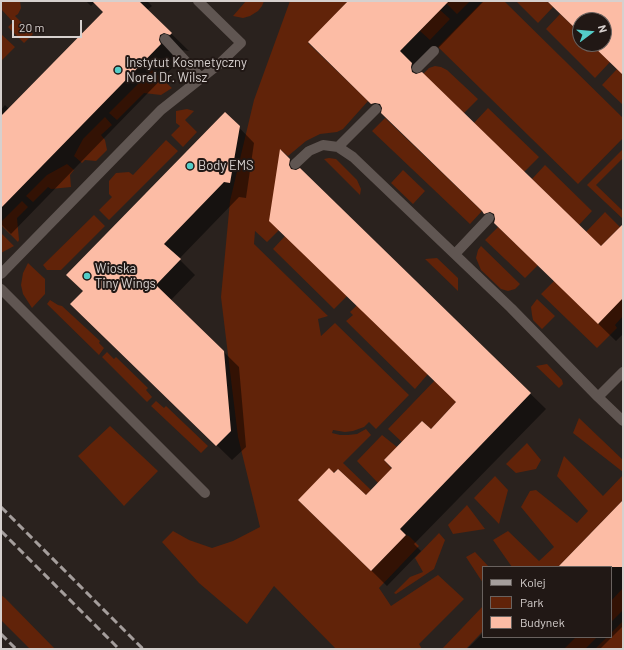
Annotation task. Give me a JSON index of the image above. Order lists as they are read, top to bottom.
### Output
{
  "places": ["Instytut Kosmetyczny Norel Dr. Wilsz", "Body EMS", "Wioska Tiny Wings"],
  "legend": ["Kolej", "Park", "Budynek"],
  "scale_bar": "20 m",
  "north": "right"
}
